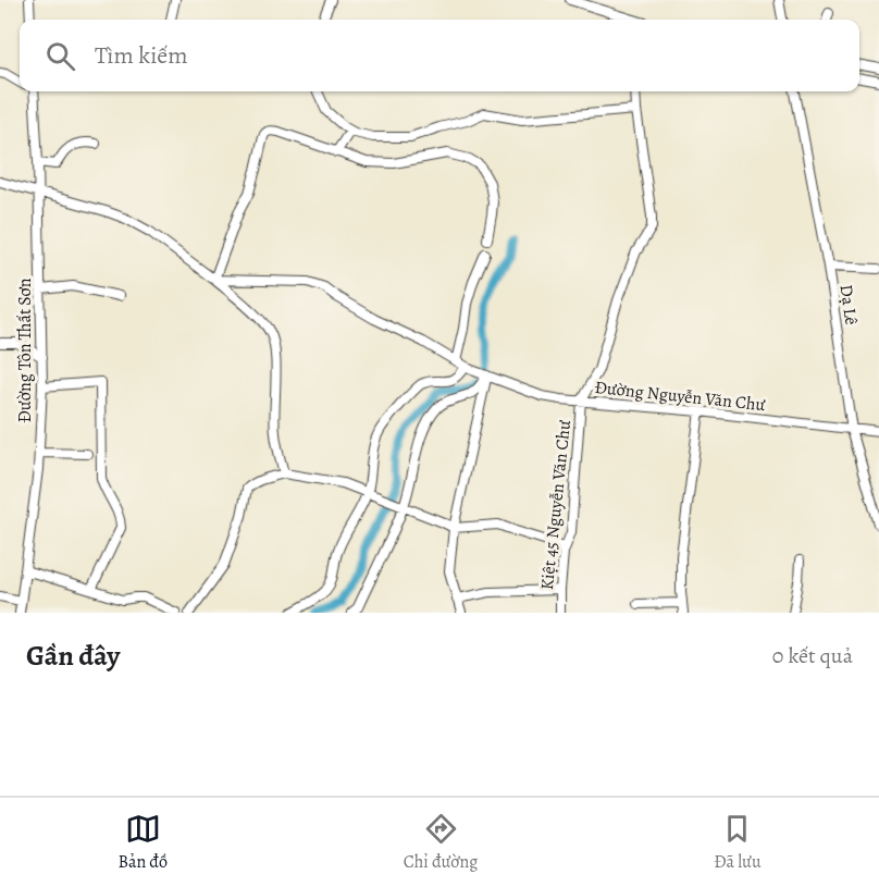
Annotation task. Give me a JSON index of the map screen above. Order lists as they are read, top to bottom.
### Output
{
  "streets": {
    "street": [
      "Dạ Lê",
      "Đường Tôn Thất Sơn",
      "Đường Nguyễn Văn Chư",
      "Kiệt 45 Nguyễn Văn Chư"
    ]
  },
  "crossings": [
    ["Dạ Lê", "Đường Nguyễn Văn Chư"],
    ["Đường Nguyễn Văn Chư", "Kiệt 45 Nguyễn Văn Chư"]
  ],
  "page": {
    "search": "Tìm kiếm",
    "heading": ["Gần đây", "0 kết quả"],
    "nav": ["Bản đồ", "Chỉ đường", "Đã lưu"]
  }
}
